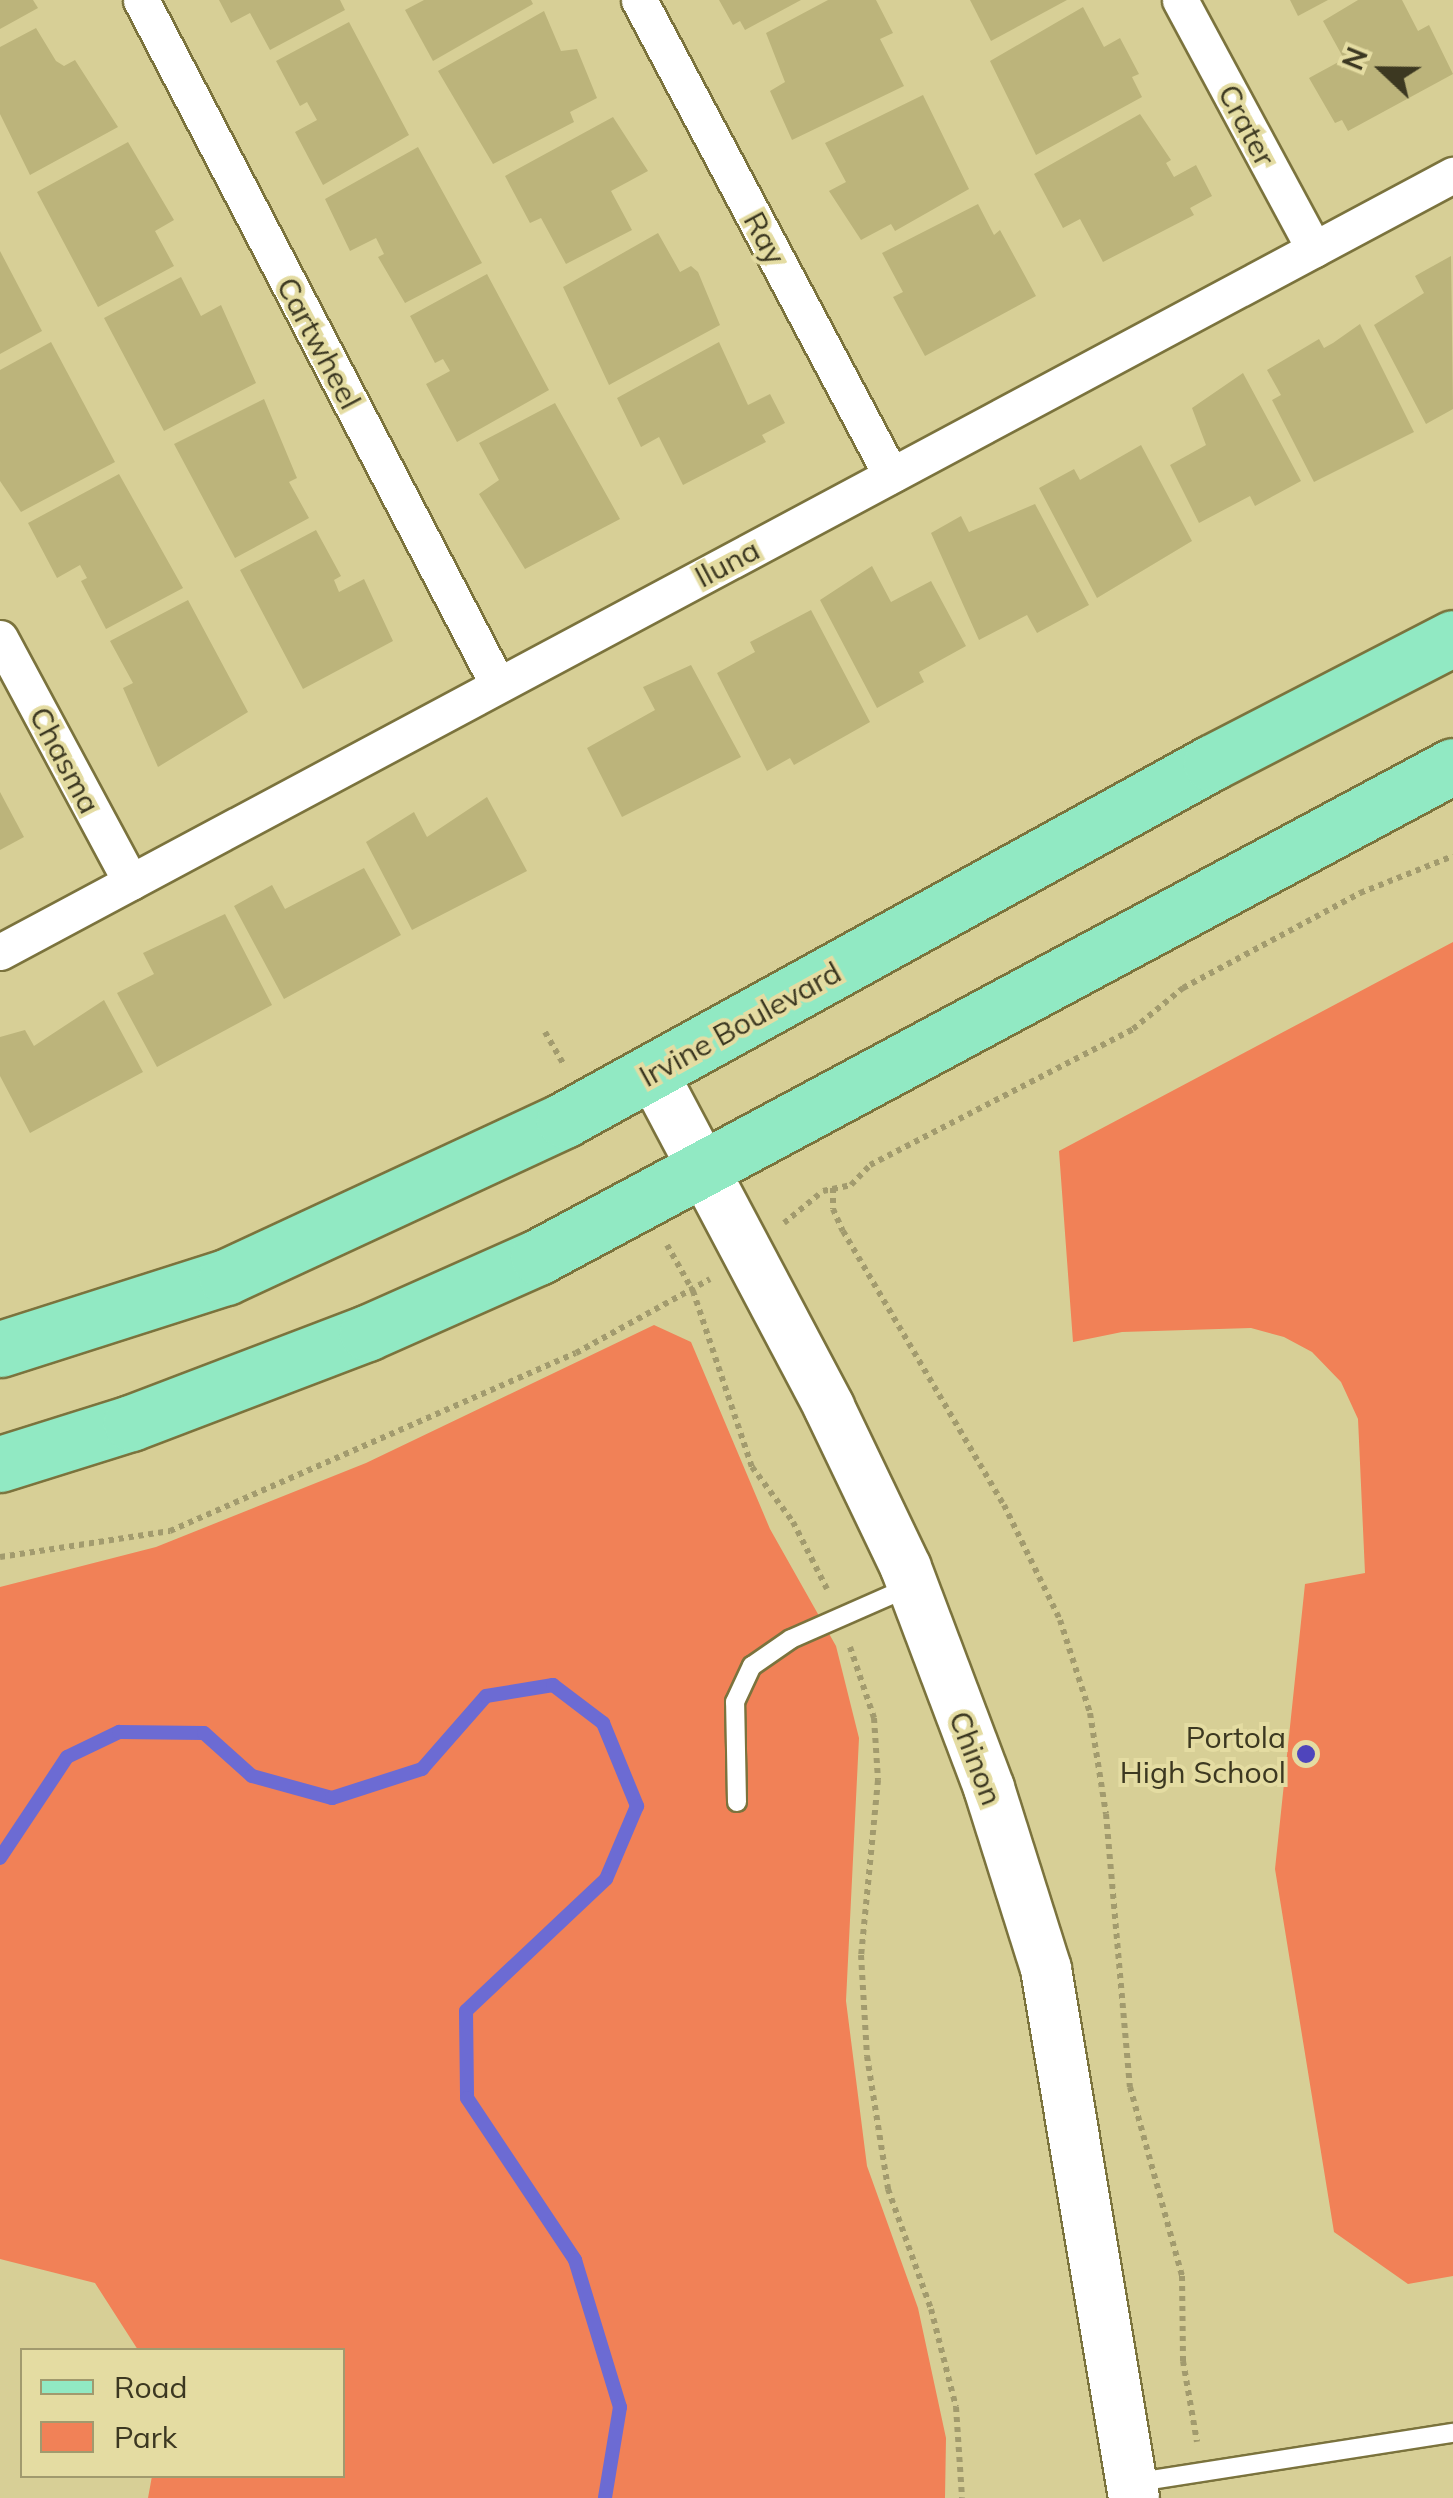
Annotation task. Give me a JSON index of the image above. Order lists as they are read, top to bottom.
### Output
{
  "streets": {
    "main road": ["Irvine Boulevard"],
    "street": [
      "Crater",
      "Ray",
      "Cartwheel",
      "Iluna",
      "Chasma",
      "Chinon"
    ]
  },
  "crossings": [
    ["Crater", "Iluna"],
    ["Ray", "Iluna"],
    ["Cartwheel", "Iluna"],
    ["Iluna", "Chasma"],
    ["Irvine Boulevard", "Chinon"]
  ],
  "places": ["Portola High School"],
  "legend": ["Road", "Park"],
  "north": "left"
}
